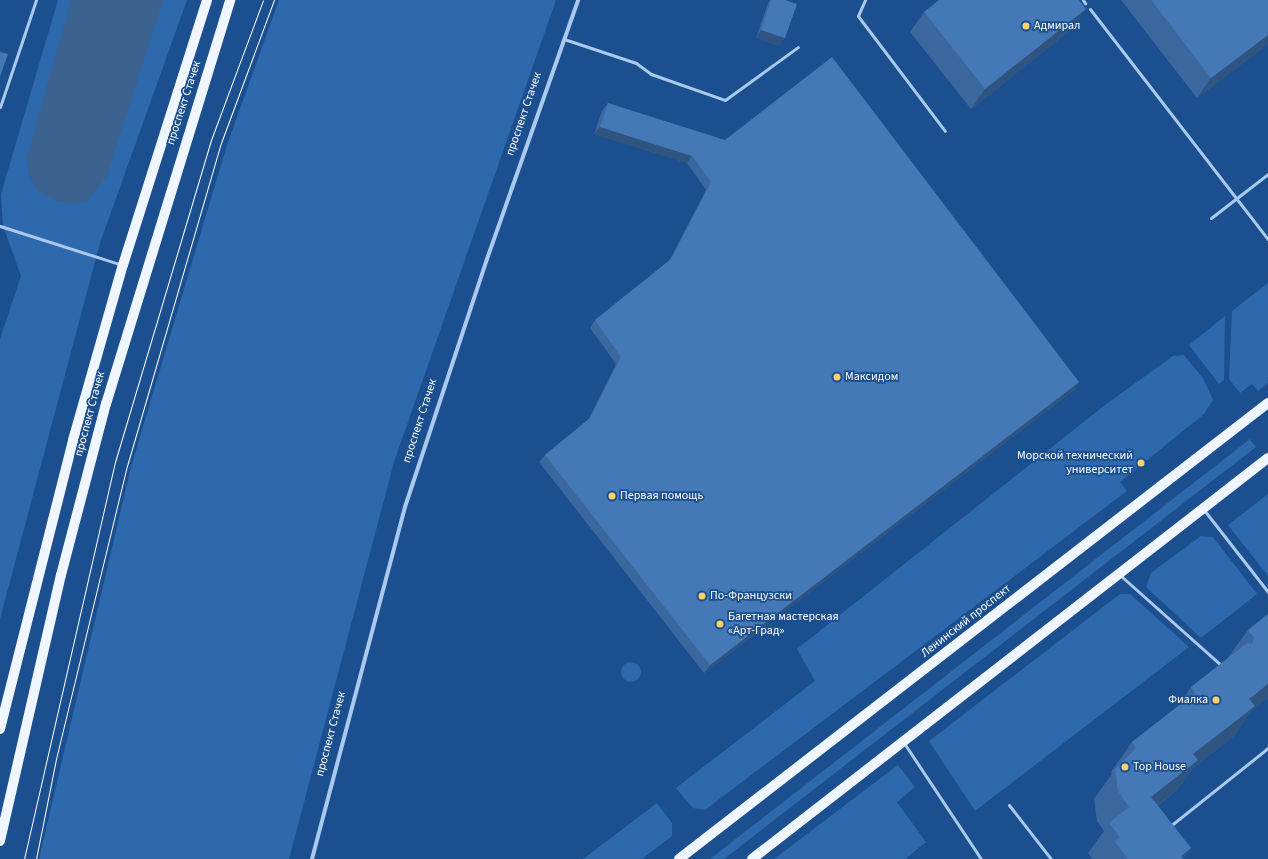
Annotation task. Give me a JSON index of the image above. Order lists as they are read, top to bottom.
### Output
{
  "streets": {
    "main road": ["проспект Стачек", "Ленинский проспект"]
  },
  "places": [
    "Адмирал",
    "Максидом",
    "Морской технический университет",
    "Первая помощь",
    "По-Французски",
    "Багетная мастерская «Арт-Град»",
    "Фиалка",
    "Top House"
  ]
}
